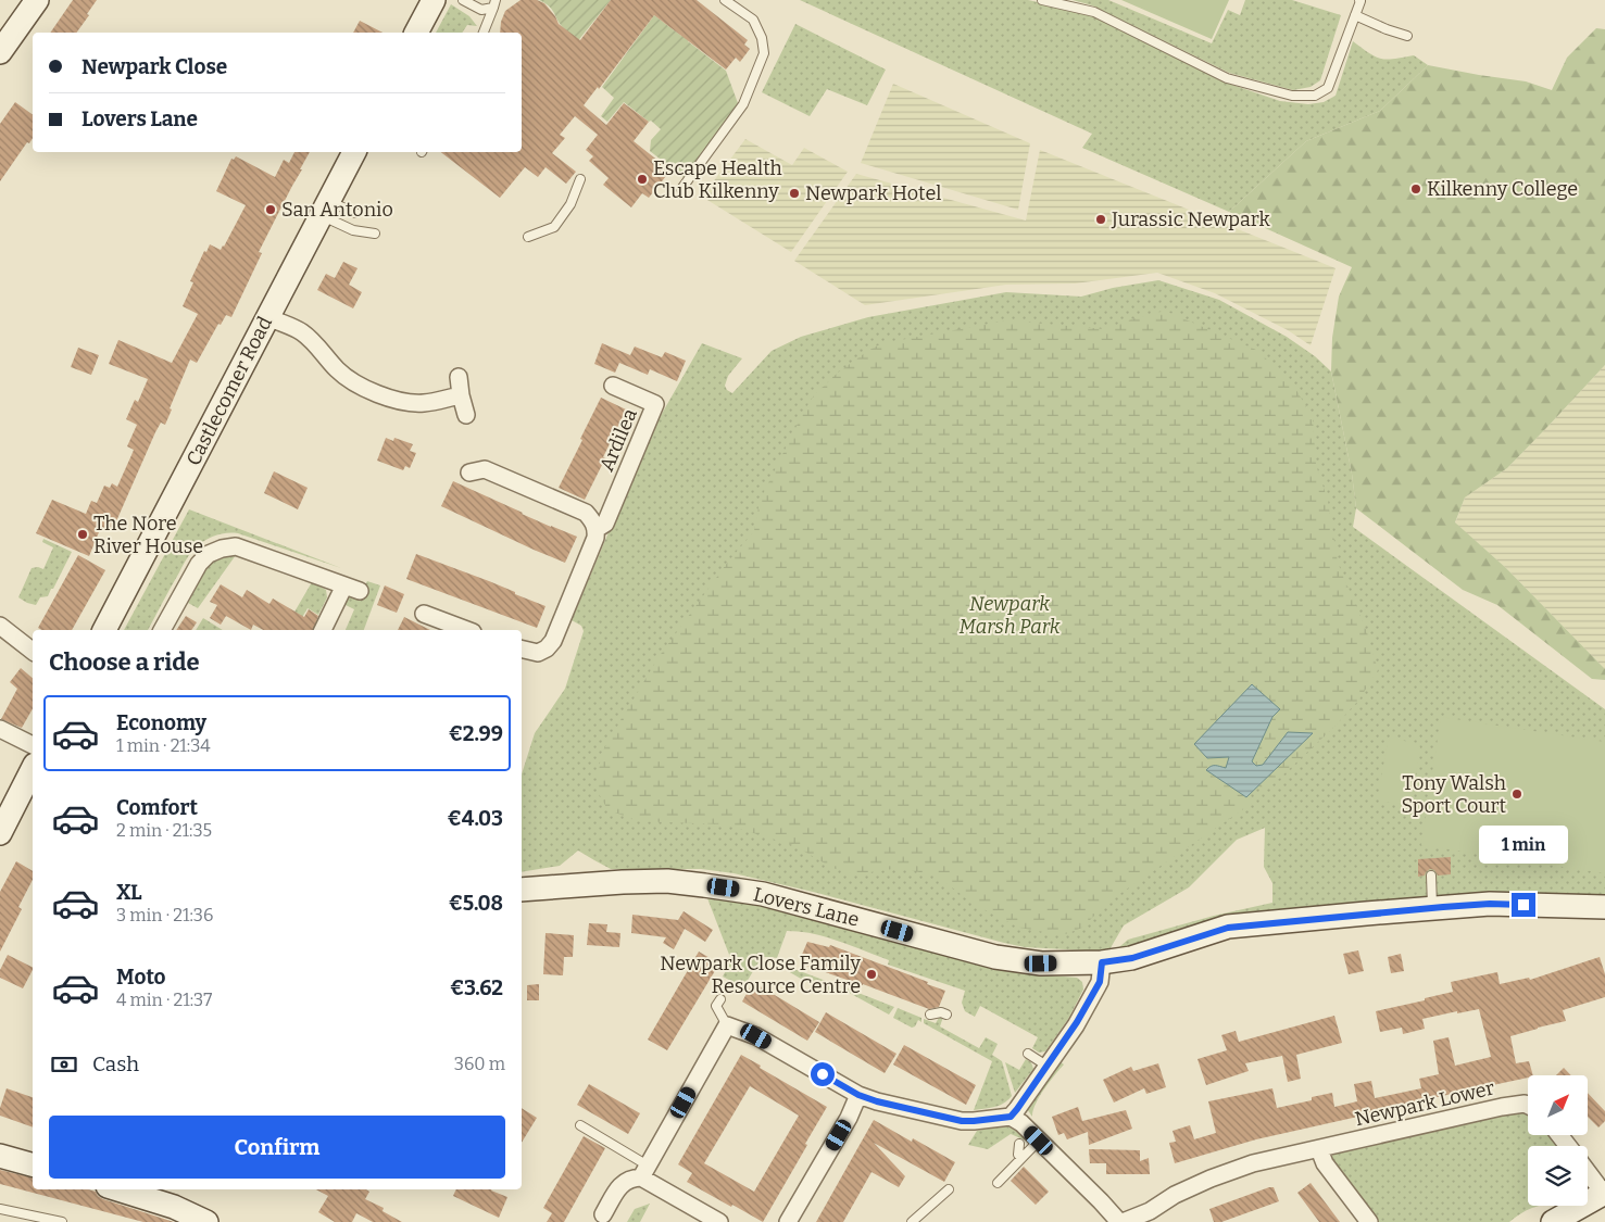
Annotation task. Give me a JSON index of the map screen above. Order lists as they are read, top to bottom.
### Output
{
  "streets": {
    "street": [
      "Castlecomer Road",
      "Ardilea",
      "Lovers Lane",
      "Newpark Lower"
    ]
  },
  "parks": ["Newpark Marsh Park"],
  "places": [
    "Escape Health Club Kilkenny",
    "Kilkenny College",
    "Newpark Hotel",
    "San Antonio",
    "Jurassic Newpark",
    "The Nore River House",
    "Tony Walsh Sport Court",
    "Newpark Close Family Resource Centre"
  ],
  "north": "top right",
  "page": {
    "banner": ["Newpark Close", "Lovers Lane"],
    "heading": "Choose a ride",
    "list": [
      {
        "name": "Economy",
        "note": "1 min · 21:34",
        "value": "€2.99"
      },
      {
        "name": "Comfort",
        "note": "2 min · 21:35",
        "value": "€4.03"
      },
      {
        "name": "XL",
        "note": "3 min · 21:36",
        "value": "€5.08"
      },
      {
        "name": "Moto",
        "note": "4 min · 21:37",
        "value": "€3.62"
      }
    ],
    "bubble": "1 min",
    "pay": ["Cash", "360 m"],
    "buttons": "Confirm"
  }
}
